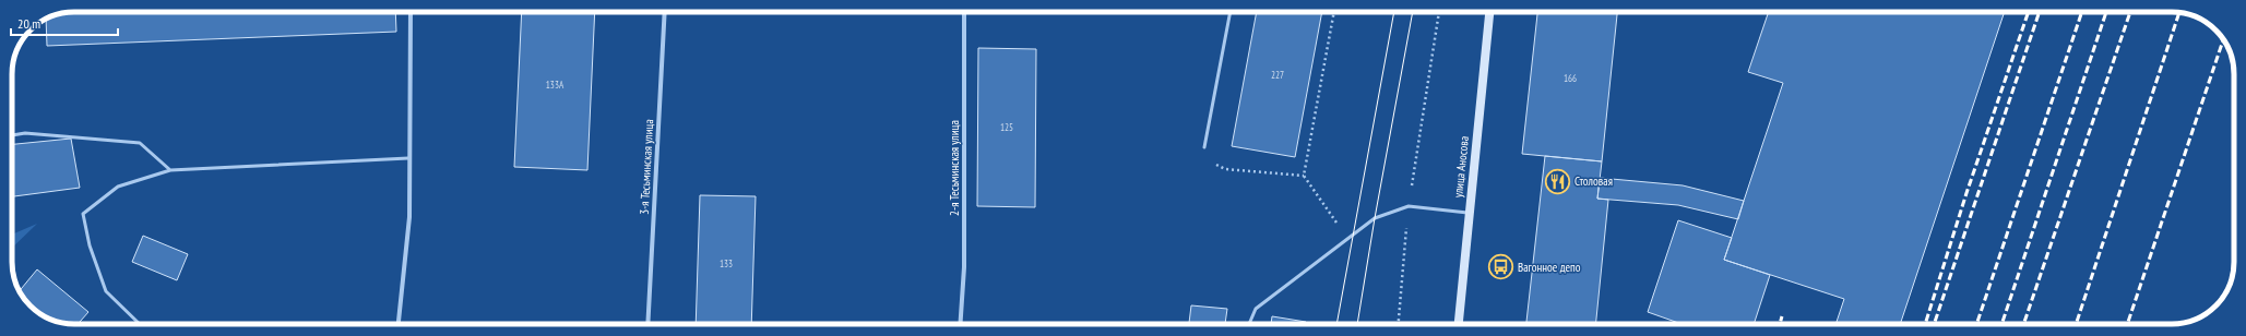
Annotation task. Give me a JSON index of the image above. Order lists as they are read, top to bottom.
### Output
{
  "streets": {
    "main road": ["улица Аносова"],
    "street": ["3-я Тесьминская улица", "2-я Тесьминская улица"]
  },
  "places": {
    "restaurant": ["Столовая"],
    "bus stop": ["Вагонное депо"]
  },
  "house_numbers": [
    "227",
    "166",
    "133А",
    "125",
    "133"
  ],
  "scale_bar": "20 m"
}
